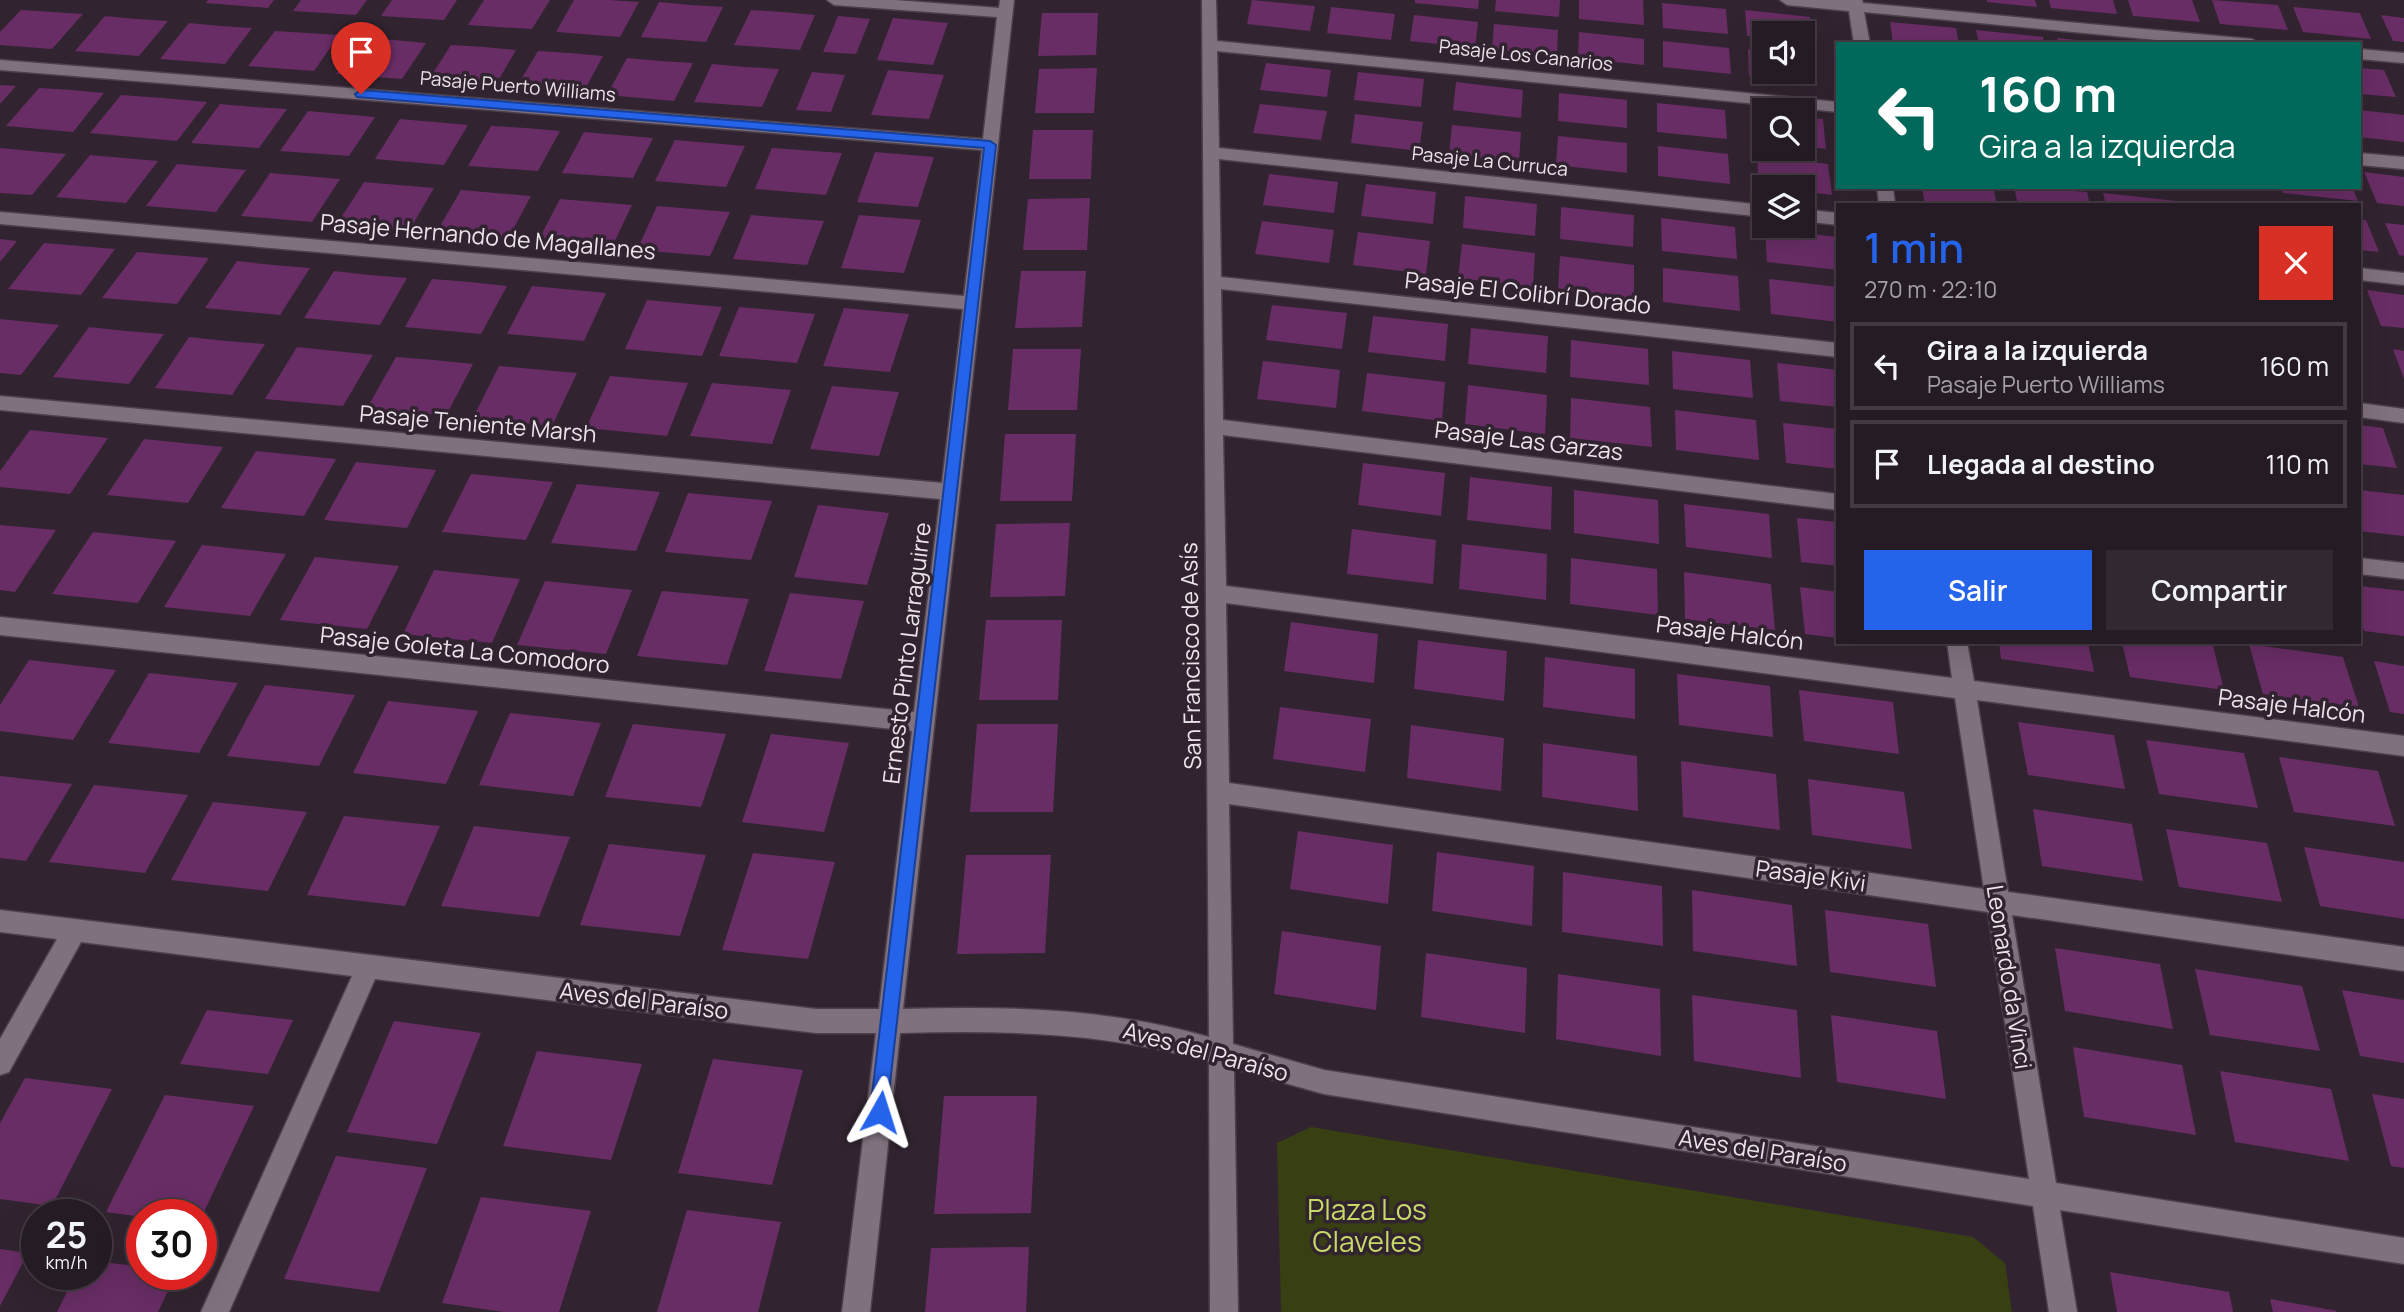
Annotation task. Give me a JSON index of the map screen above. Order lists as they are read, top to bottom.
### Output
{
  "streets": {
    "street": [
      "Pasaje Los Canarios",
      "Pasaje Puerto Williams",
      "Pasaje La Curruca",
      "Pasaje Hernando de Magallanes",
      "Pasaje El Colibrí Dorado",
      "Pasaje Teniente Marsh",
      "Pasaje Las Garzas",
      "Pasaje Halcón",
      "Pasaje Goleta La Comodoro",
      "Ernesto Pinto Larraguirre",
      "San Francisco de Asís",
      "Pasaje Kivi",
      "Leonardo da Vinci",
      "Aves del Paraíso"
    ]
  },
  "crossings": [
    ["Pasaje Los Canarios", "San Francisco de Asís"],
    ["Pasaje Puerto Williams", "Ernesto Pinto Larraguirre"],
    ["Pasaje La Curruca", "San Francisco de Asís"],
    ["Pasaje Hernando de Magallanes", "Ernesto Pinto Larraguirre"],
    ["Pasaje El Colibrí Dorado", "San Francisco de Asís"],
    ["Pasaje Teniente Marsh", "Ernesto Pinto Larraguirre"],
    ["Pasaje Las Garzas", "San Francisco de Asís"],
    ["Pasaje Halcón", "San Francisco de Asís"],
    ["Pasaje Halcón", "Leonardo da Vinci"],
    ["Pasaje Goleta La Comodoro", "Ernesto Pinto Larraguirre"],
    ["Ernesto Pinto Larraguirre", "Aves del Paraíso"],
    ["San Francisco de Asís", "Pasaje Kivi"],
    ["San Francisco de Asís", "Aves del Paraíso"],
    ["Pasaje Kivi", "Leonardo da Vinci"],
    ["Leonardo da Vinci", "Aves del Paraíso"]
  ],
  "parks": ["Plaza Los Claveles"],
  "page": {
    "turn": ["160 m", "Gira a la izquierda"],
    "heading": ["1 min", "270 m · 22:10"],
    "list": [
      {
        "name": "Gira a la izquierda",
        "note": "Pasaje Puerto Williams",
        "value": "160 m"
      },
      {
        "name": "Llegada al destino",
        "value": "110 m"
      }
    ],
    "buttons": ["Salir", "Compartir"],
    "speed": "25 km/h",
    "limit": "30"
  }
}
